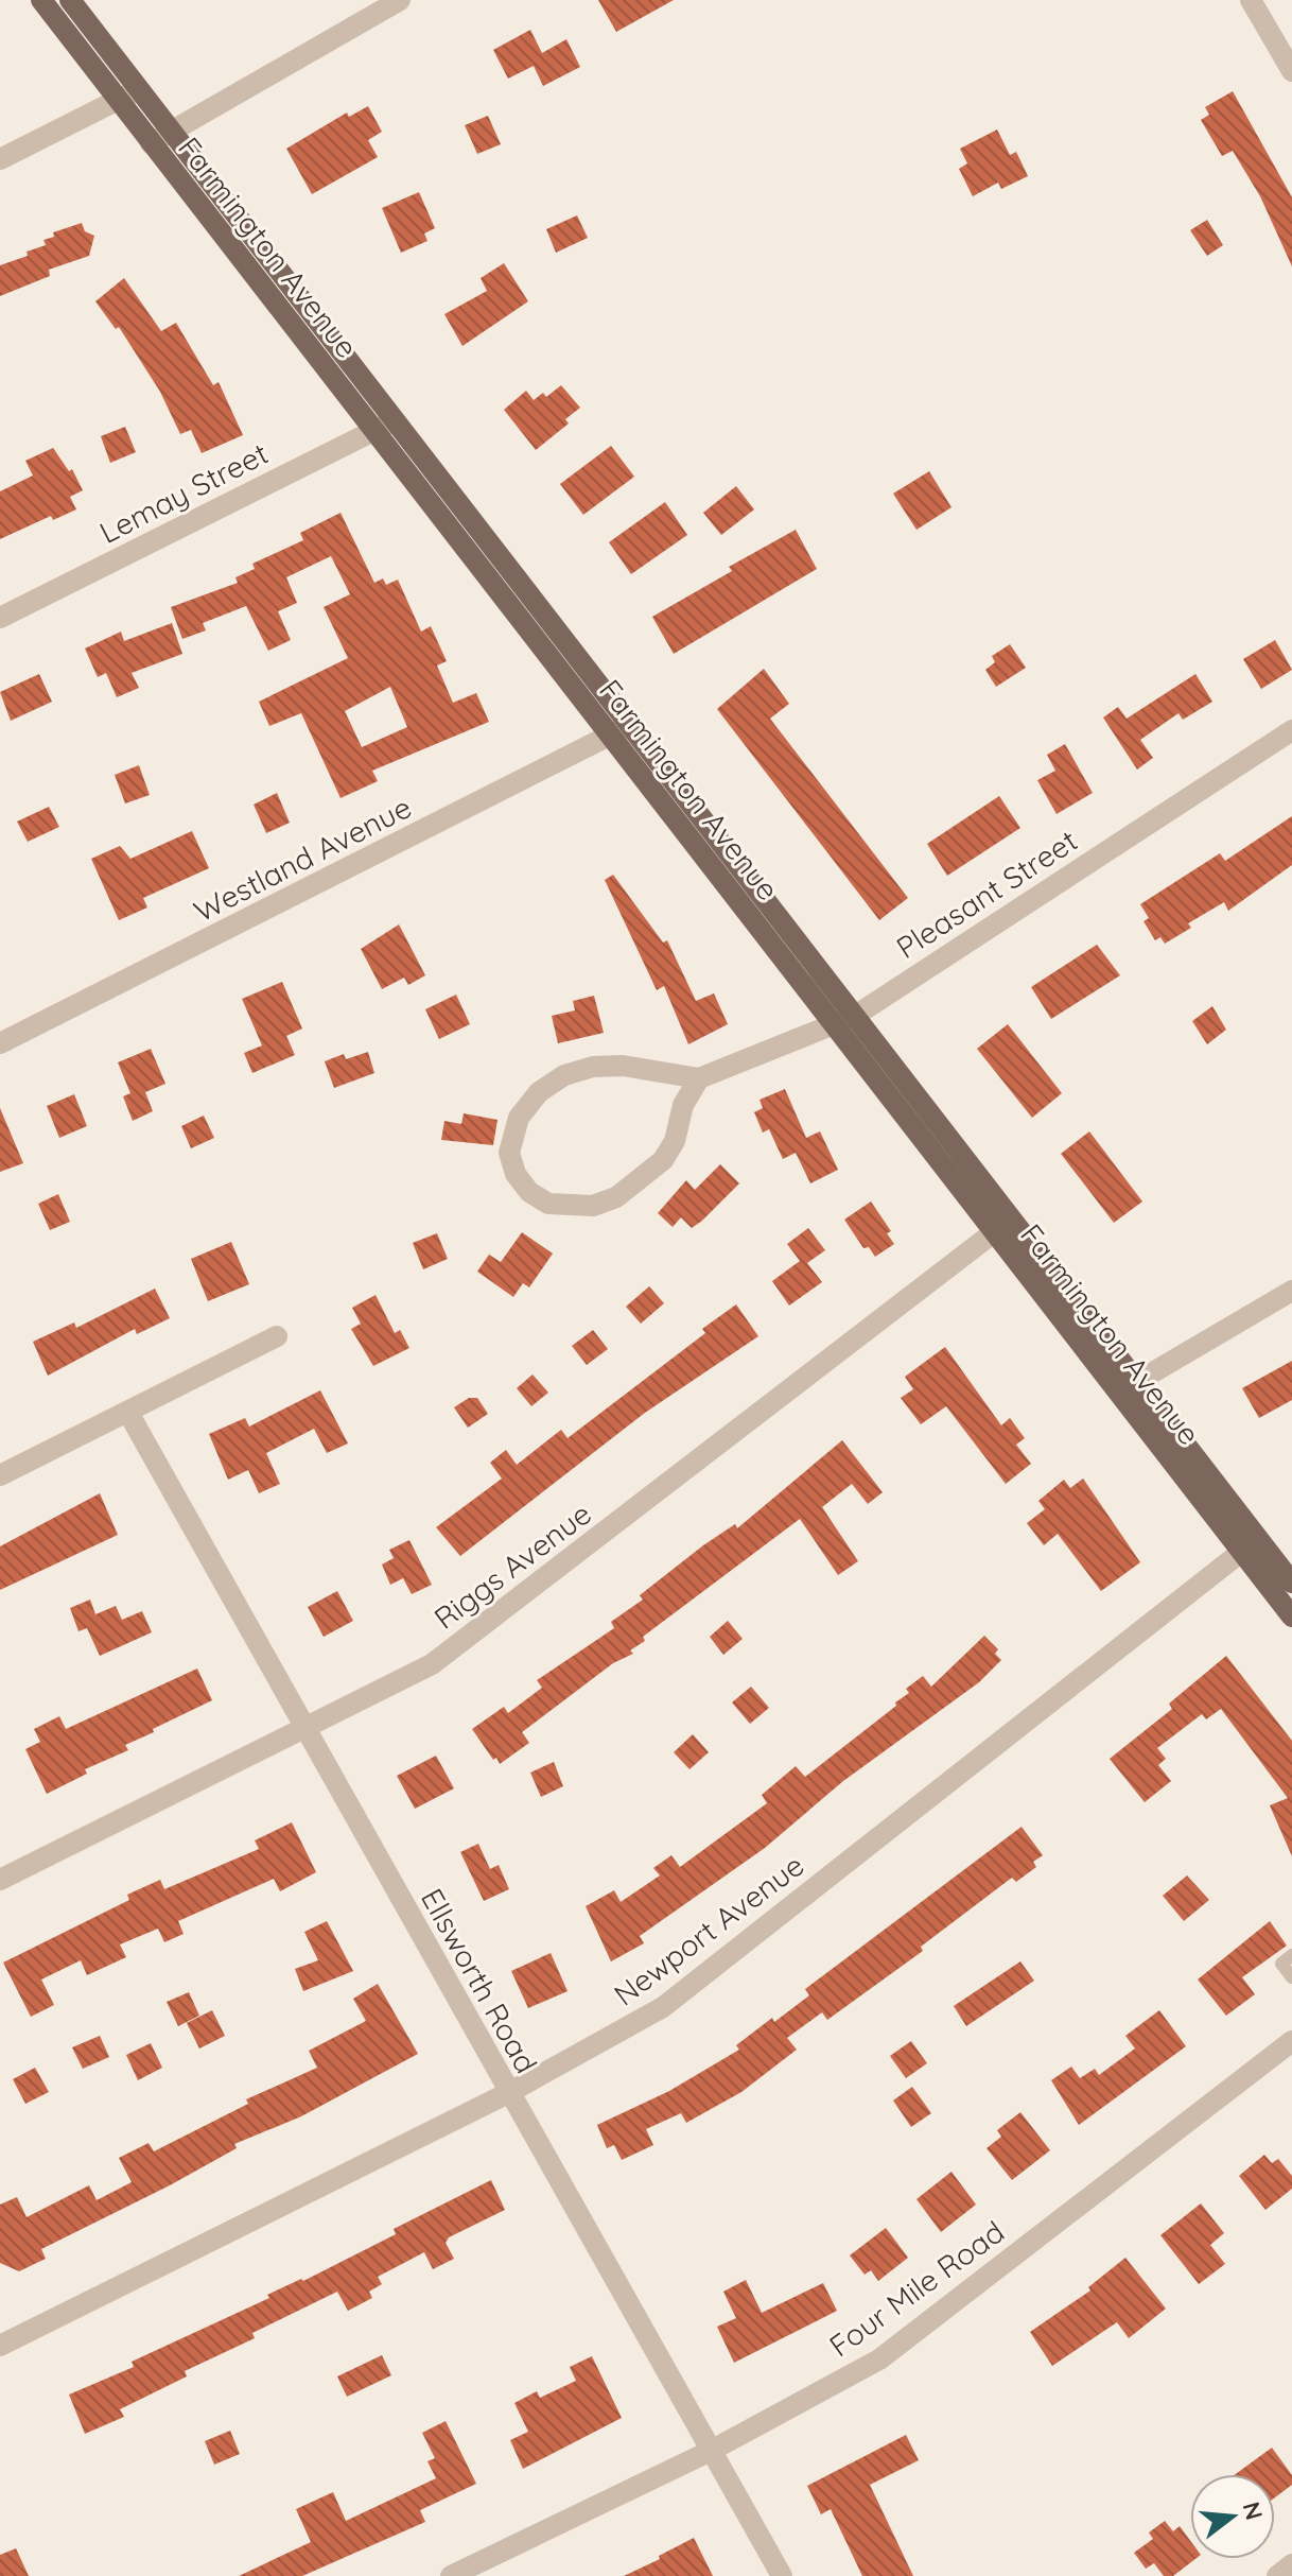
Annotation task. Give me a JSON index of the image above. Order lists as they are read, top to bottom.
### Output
{
  "streets": {
    "main road": ["Farmington Avenue"],
    "street": [
      "Lemay Street",
      "Westland Avenue",
      "Pleasant Street",
      "Riggs Avenue",
      "Newport Avenue",
      "Ellsworth Road",
      "Four Mile Road"
    ]
  },
  "crossings": [
    ["Farmington Avenue", "Lemay Street"],
    ["Farmington Avenue", "Westland Avenue"],
    ["Farmington Avenue", "Pleasant Street"],
    ["Farmington Avenue", "Riggs Avenue"],
    ["Farmington Avenue", "Newport Avenue"],
    ["Riggs Avenue", "Ellsworth Road"],
    ["Newport Avenue", "Ellsworth Road"],
    ["Ellsworth Road", "Four Mile Road"]
  ],
  "north": "right"
}
